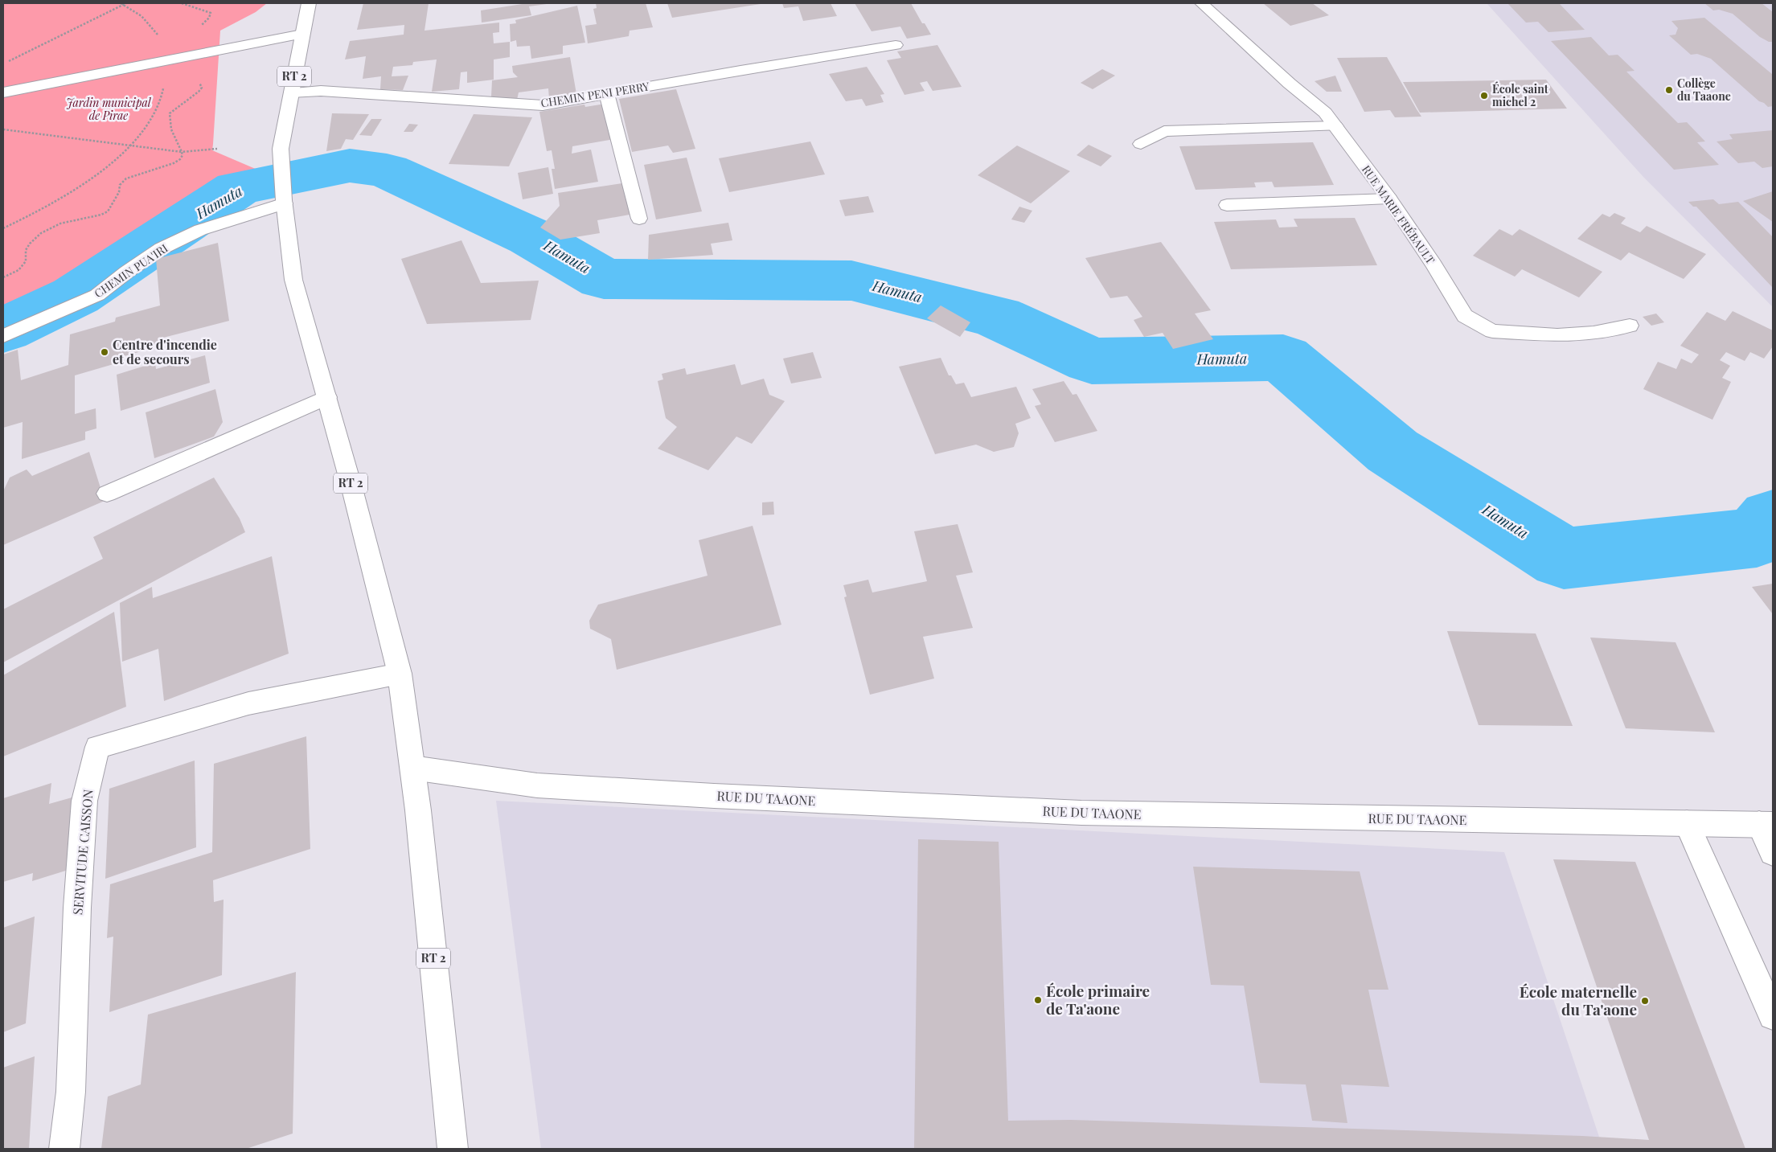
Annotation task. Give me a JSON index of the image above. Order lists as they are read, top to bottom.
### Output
{
  "streets": {
    "street": [
      "RT 2",
      "CHEMIN PENI PERRY",
      "RUE MARIE FRÉBAULT",
      "CHEMIN PUA'IRI",
      "RUE DU TAAONE",
      "SERVITUDE CAISSON"
    ]
  },
  "crossings": [
    ["RT 2", "CHEMIN PENI PERRY"],
    ["RT 2", "CHEMIN PUA'IRI"],
    ["RT 2", "RUE DU TAAONE"],
    ["RT 2", "SERVITUDE CAISSON"]
  ],
  "water": ["Hamuta"],
  "parks": ["Jardin municipal de Pirae"],
  "places": [
    "Collège du Taaone",
    "École saint michel 2",
    "Centre d'incendie et de secours",
    "École primaire de Ta'aone",
    "École maternelle du Ta'aone"
  ]
}
